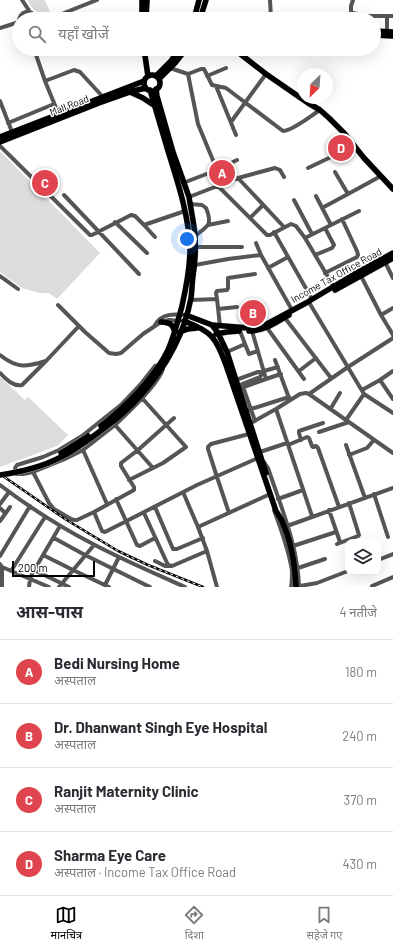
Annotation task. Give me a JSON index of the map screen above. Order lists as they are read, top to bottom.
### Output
{
  "streets": {
    "main road": ["Mall Road", "Income Tax Office Road"]
  },
  "scale_bar": "200 m",
  "north": "bottom left",
  "page": {
    "search": "यहाँ खोजें",
    "pins": [
      "D",
      "A",
      "C",
      "B"
    ],
    "scale": "200 m",
    "heading": ["आस-पास", "4 नतीजे"],
    "list": [
      {
        "mark": "A",
        "name": "Bedi Nursing Home",
        "note": "अस्पताल",
        "value": "180 m"
      },
      {
        "mark": "B",
        "name": "Dr. Dhanwant Singh Eye Hospital",
        "note": "अस्पताल",
        "value": "240 m"
      },
      {
        "mark": "C",
        "name": "Ranjit Maternity Clinic",
        "note": "अस्पताल",
        "value": "370 m"
      },
      {
        "mark": "D",
        "name": "Sharma Eye Care",
        "note": "अस्पताल · Income Tax Office Road",
        "value": "430 m"
      }
    ],
    "nav": ["मानचित्र", "दिशा", "सहेजे गए"]
  }
}
